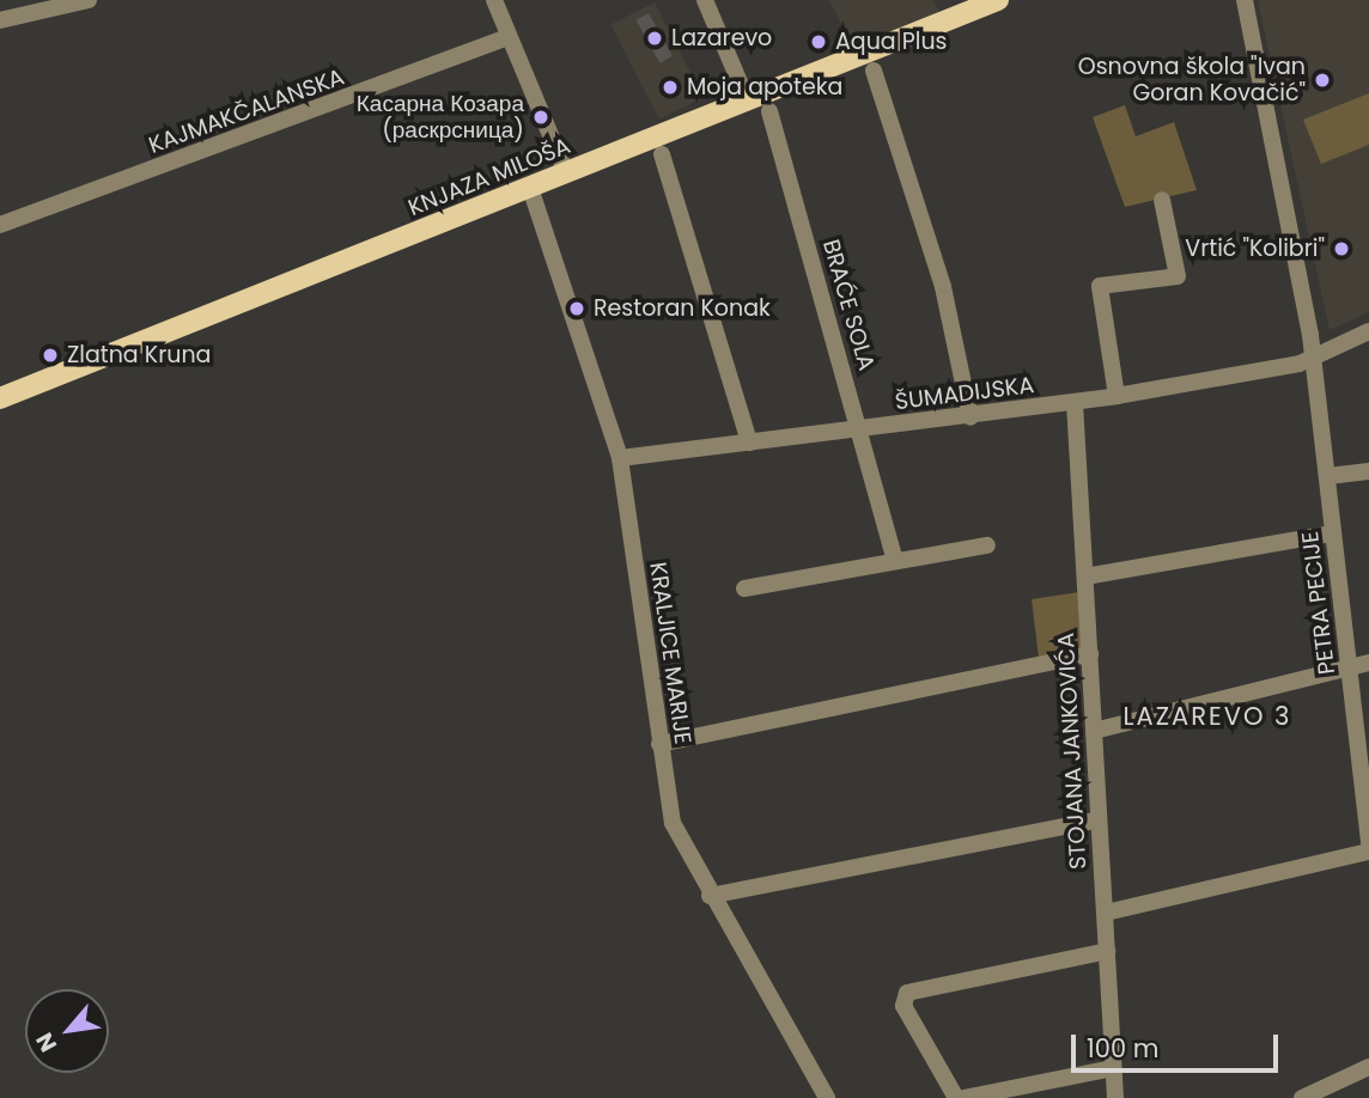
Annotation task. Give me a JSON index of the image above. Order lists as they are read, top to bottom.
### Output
{
  "streets": {
    "main road": ["KNJAZA MILOŠA"],
    "street": [
      "KAJMAKČALANSKA",
      "BRAĆE SOLA",
      "ŠUMADIJSKA",
      "PETRA PECIJE",
      "KRALJICE MARIJE",
      "STOJANA JANKOVIĆA"
    ]
  },
  "crossings": [
    ["KNJAZA MILOŠA", "KRALJICE MARIJE"],
    ["BRAĆE SOLA", "ŠUMADIJSKA"],
    ["ŠUMADIJSKA", "PETRA PECIJE"],
    ["ŠUMADIJSKA", "KRALJICE MARIJE"],
    ["ŠUMADIJSKA", "STOJANA JANKOVIĆA"]
  ],
  "districts": ["LAZAREVO 3"],
  "places": [
    "Lazarevo",
    "Aqua Plus",
    "Osnovna škola \"Ivan Goran Kovačić\"",
    "Moja apoteka",
    "Касарна Козара (раскрсница)",
    "Vrtić \"Kolibri\"",
    "Restoran Konak",
    "Zlatna Kruna"
  ],
  "scale_bar": "100 m",
  "north": "bottom left"
}
